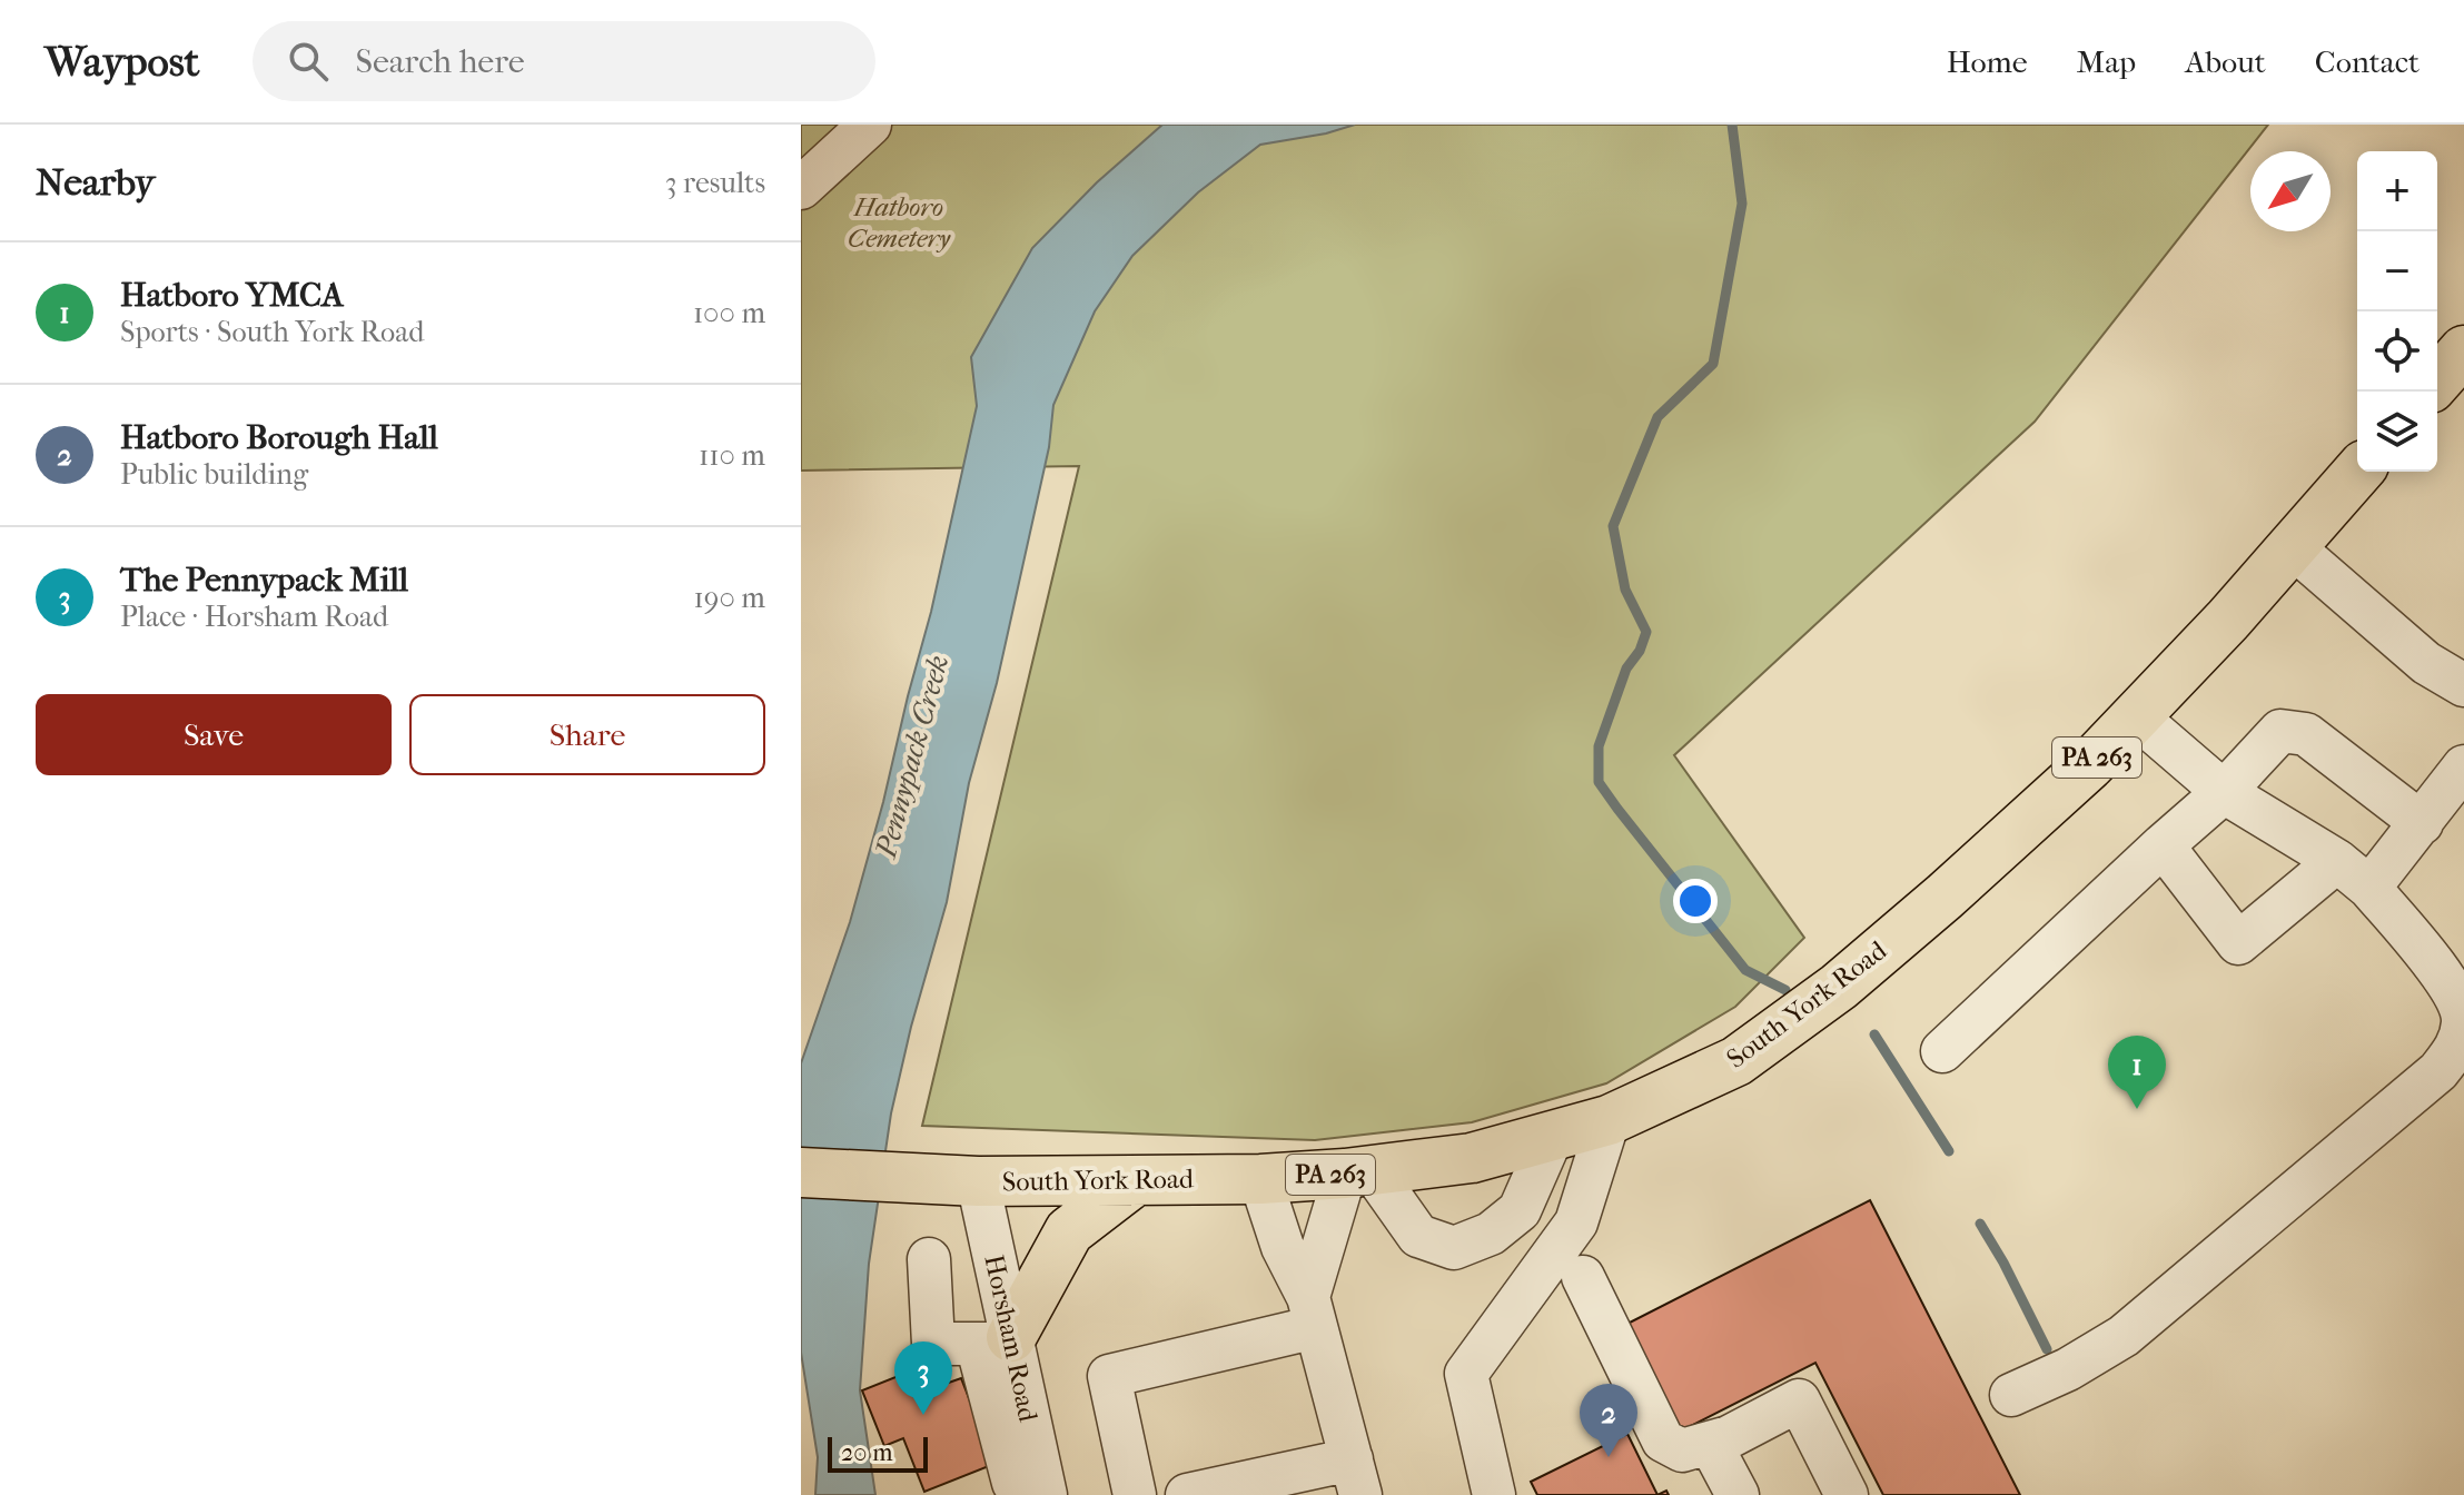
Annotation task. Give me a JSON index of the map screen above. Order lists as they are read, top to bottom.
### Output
{
  "streets": {
    "highway": ["PA 263", "South York Road"],
    "street": ["Horsham Road"]
  },
  "crossings": [
    ["South York Road", "Horsham Road"]
  ],
  "water": ["Pennypack Creek"],
  "parks": ["Hatboro Cemetery"],
  "scale_bar": "20 m",
  "north": "bottom left",
  "page": {
    "header": "Waypost",
    "search": "Search here",
    "nav": [
      "Home",
      "Map",
      "About",
      "Contact"
    ],
    "heading": ["Nearby", "3 results"],
    "map_buttons": ["+", "−"],
    "list": [
      {
        "mark": "1",
        "name": "Hatboro YMCA",
        "note": "Sports · South York Road",
        "value": "100 m"
      },
      {
        "mark": "2",
        "name": "Hatboro Borough Hall",
        "note": "Public building",
        "value": "110 m"
      },
      {
        "mark": "3",
        "name": "The Pennypack Mill",
        "note": "Place · Horsham Road",
        "value": "190 m"
      }
    ],
    "buttons": ["Save", "Share"],
    "pins": ["1", "3", "2"],
    "scale": "20 m"
  }
}
